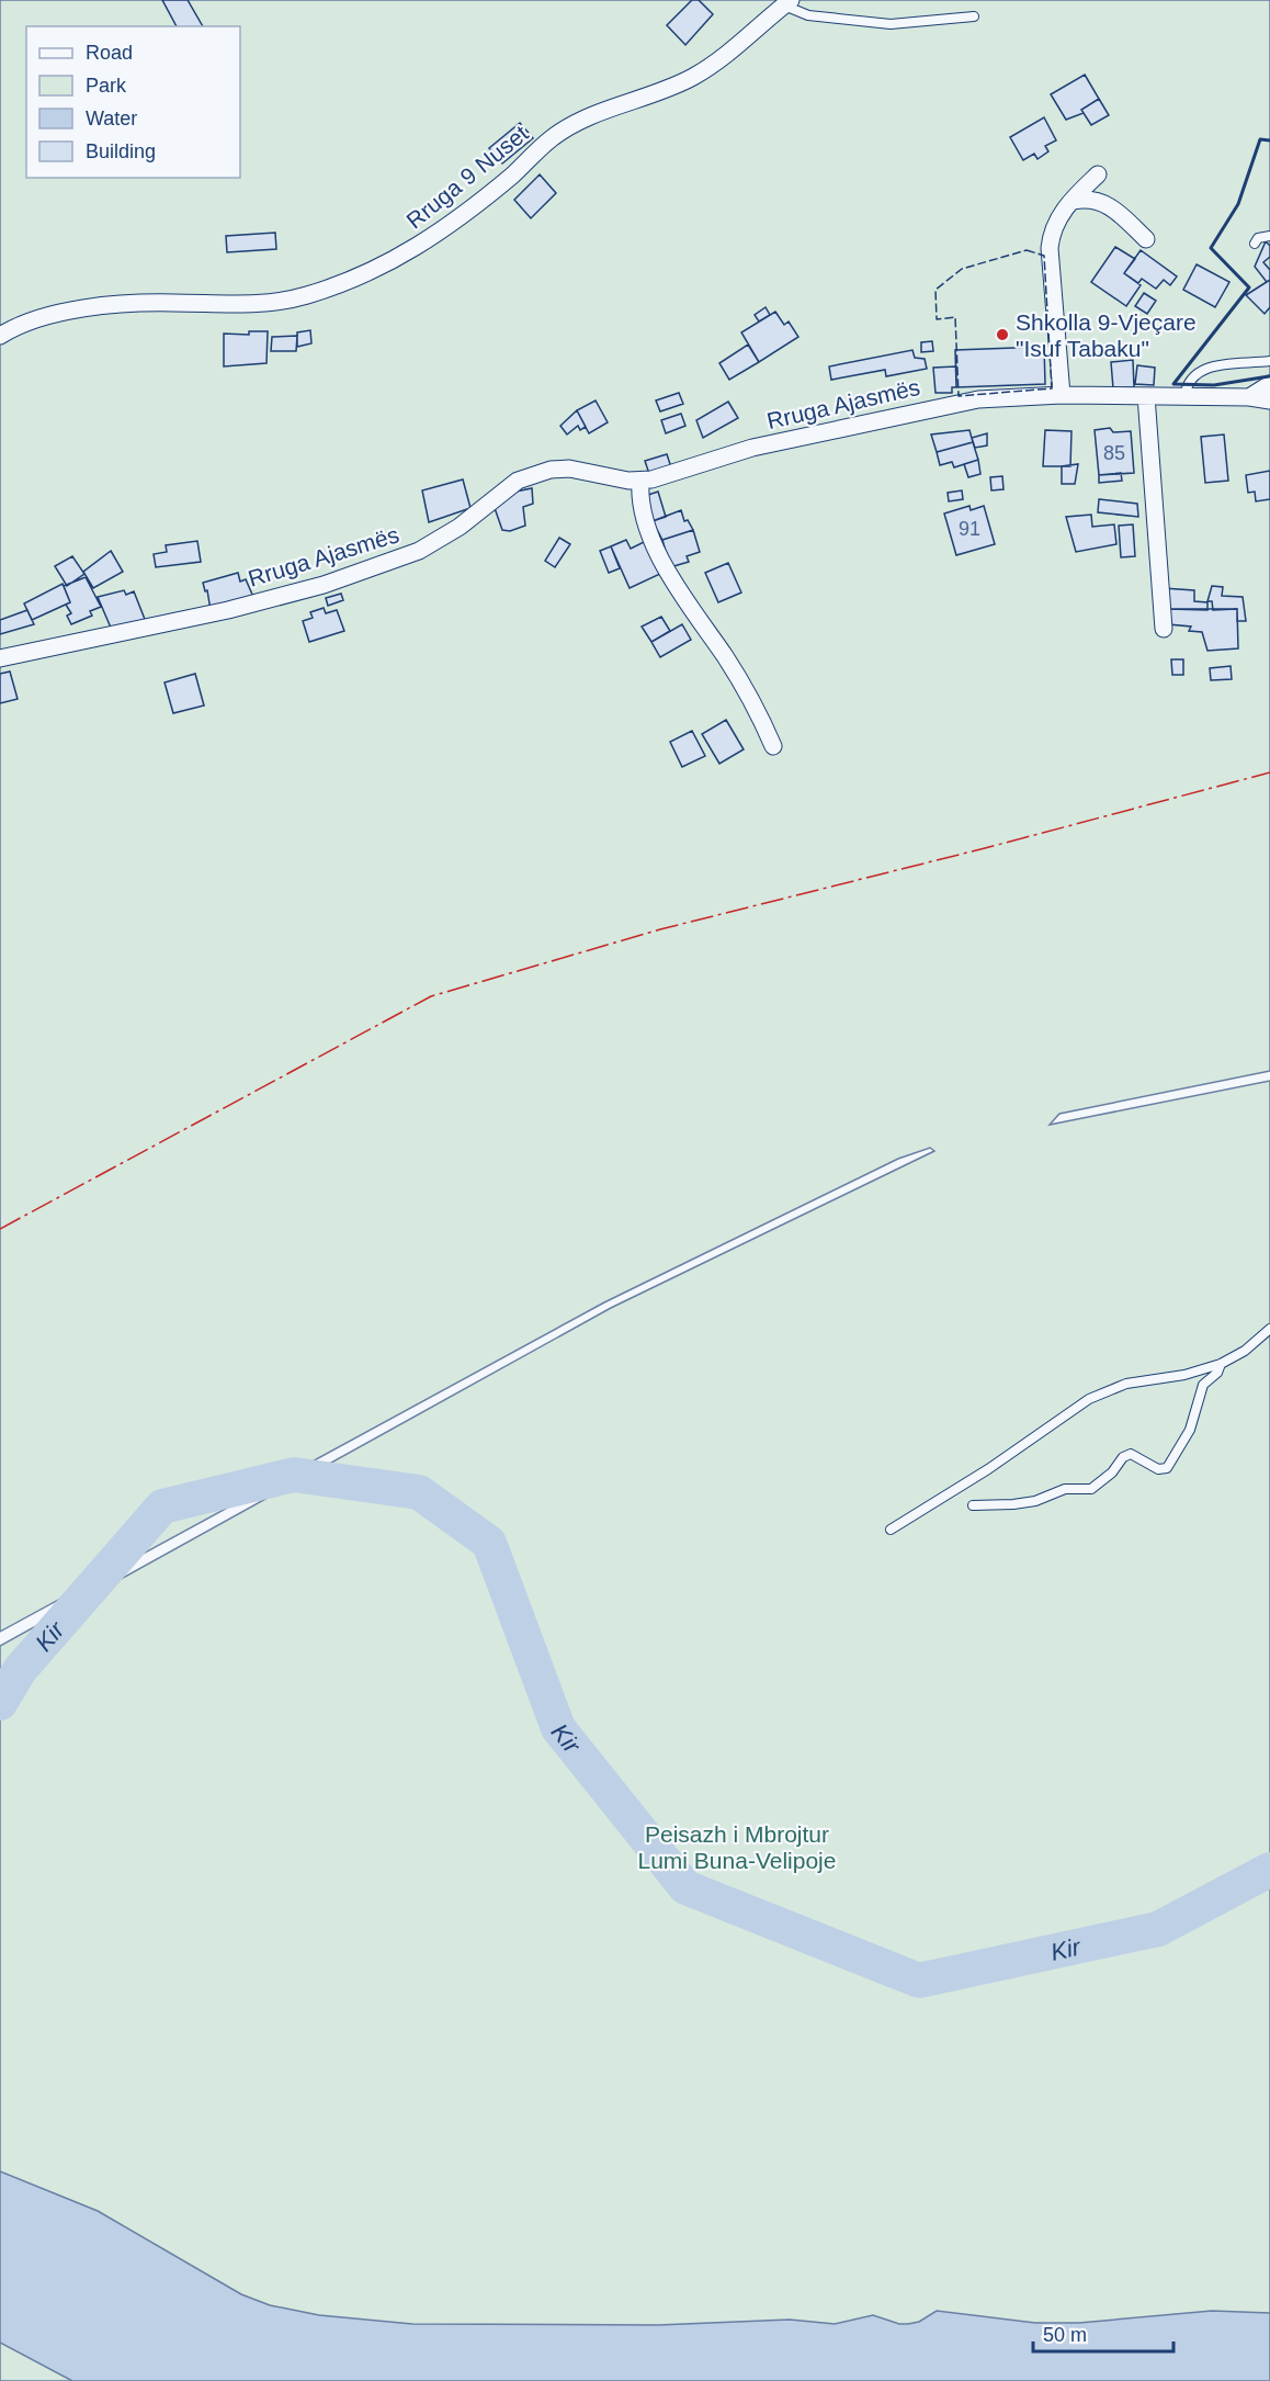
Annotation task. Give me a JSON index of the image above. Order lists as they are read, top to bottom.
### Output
{
  "streets": {
    "street": ["Rruga 9 Nuset", "Rruga Ajasmës"]
  },
  "water": ["Kir"],
  "parks": ["Peisazh i Mbrojtur Lumi Buna-Velipoje"],
  "places": ["Shkolla 9-Vjeçare \"Isuf Tabaku\""],
  "house_numbers": ["85", "91"],
  "legend": [
    "Road",
    "Park",
    "Water",
    "Building"
  ],
  "scale_bar": "50 m"
}
